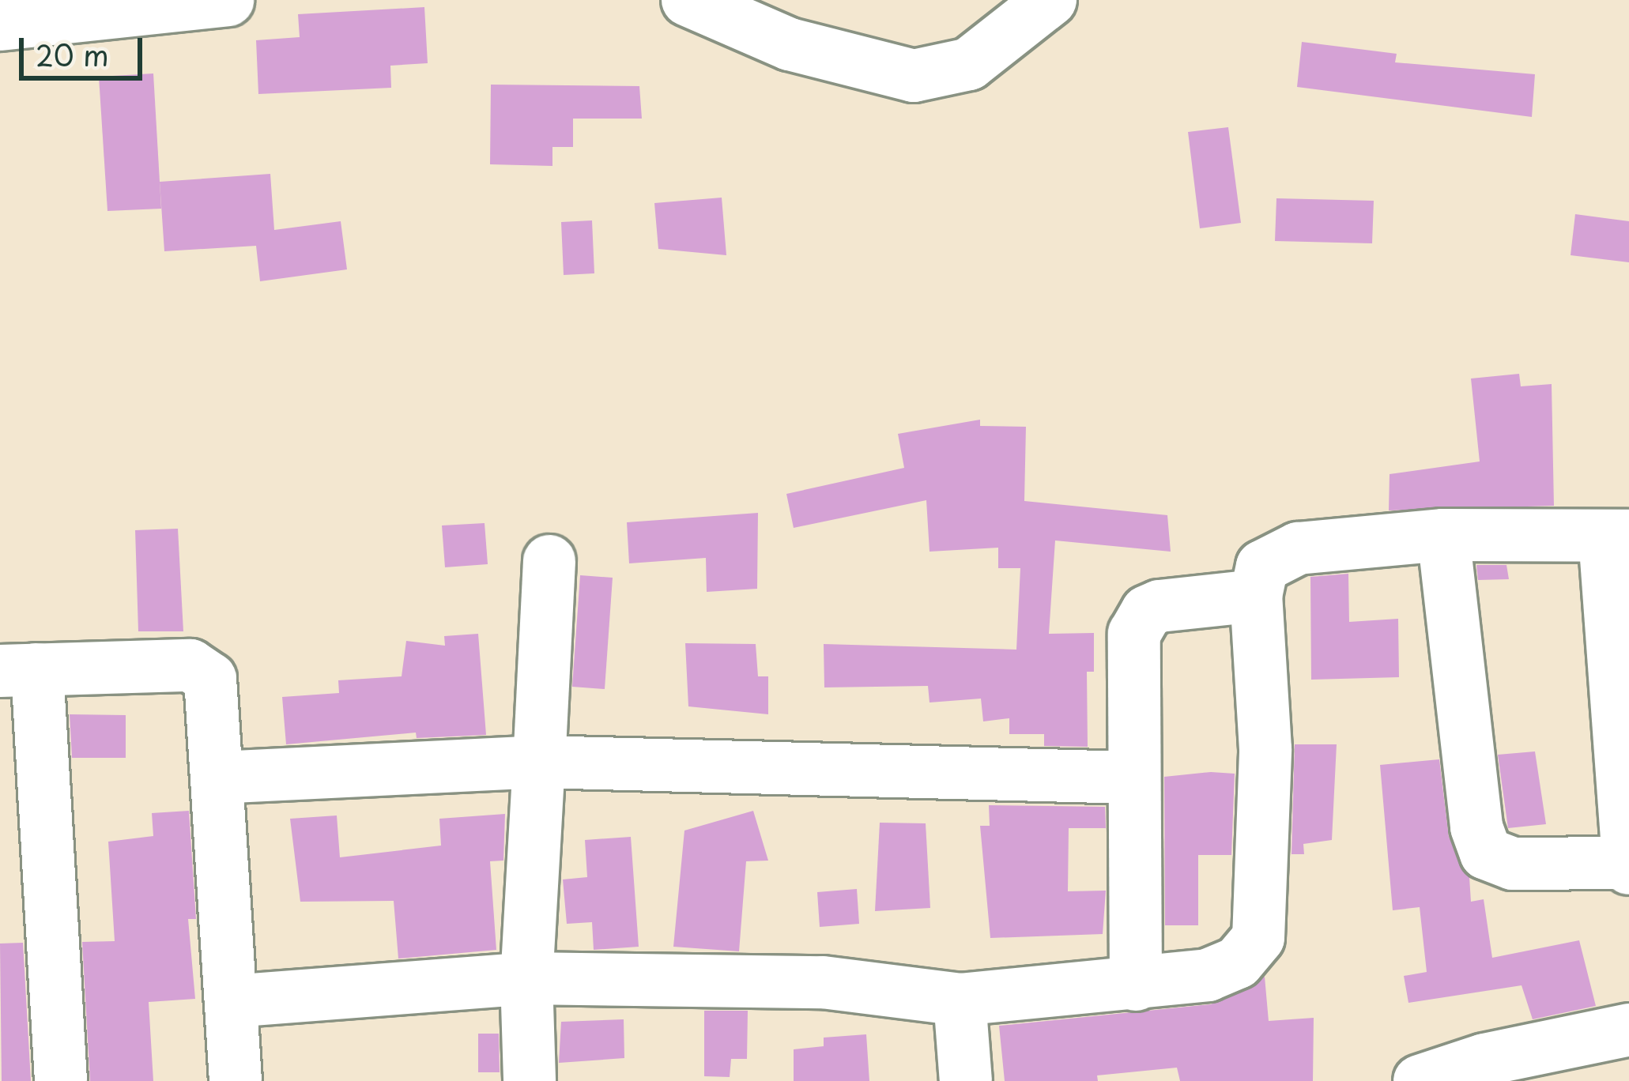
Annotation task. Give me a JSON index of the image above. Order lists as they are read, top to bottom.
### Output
{
  "scale_bar": "20 m"
}
